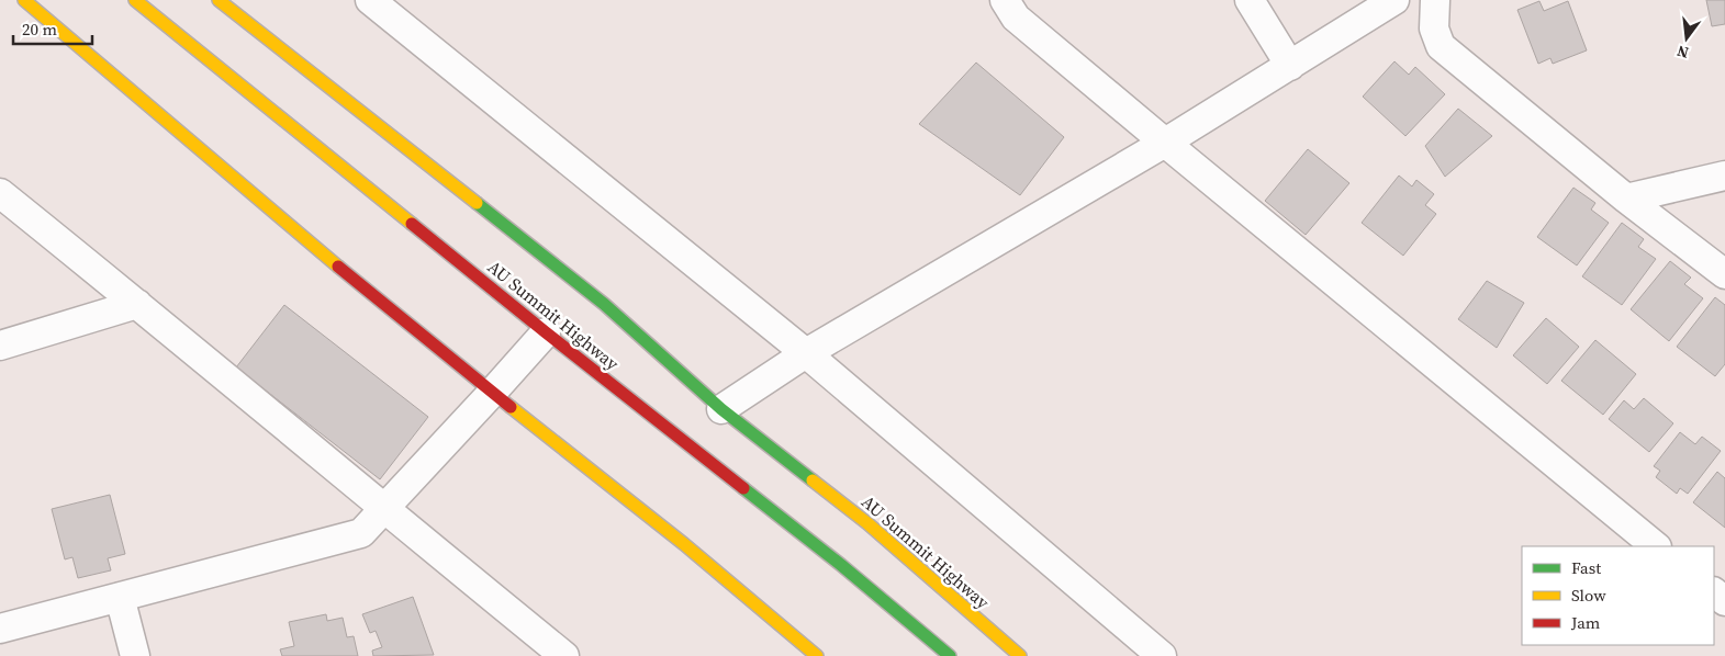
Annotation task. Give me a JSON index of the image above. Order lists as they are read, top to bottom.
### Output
{
  "streets": {
    "main road": ["AU Summit Highway"]
  },
  "legend": ["Fast", "Slow", "Jam"],
  "scale_bar": "20 m",
  "north": "bottom"
}
